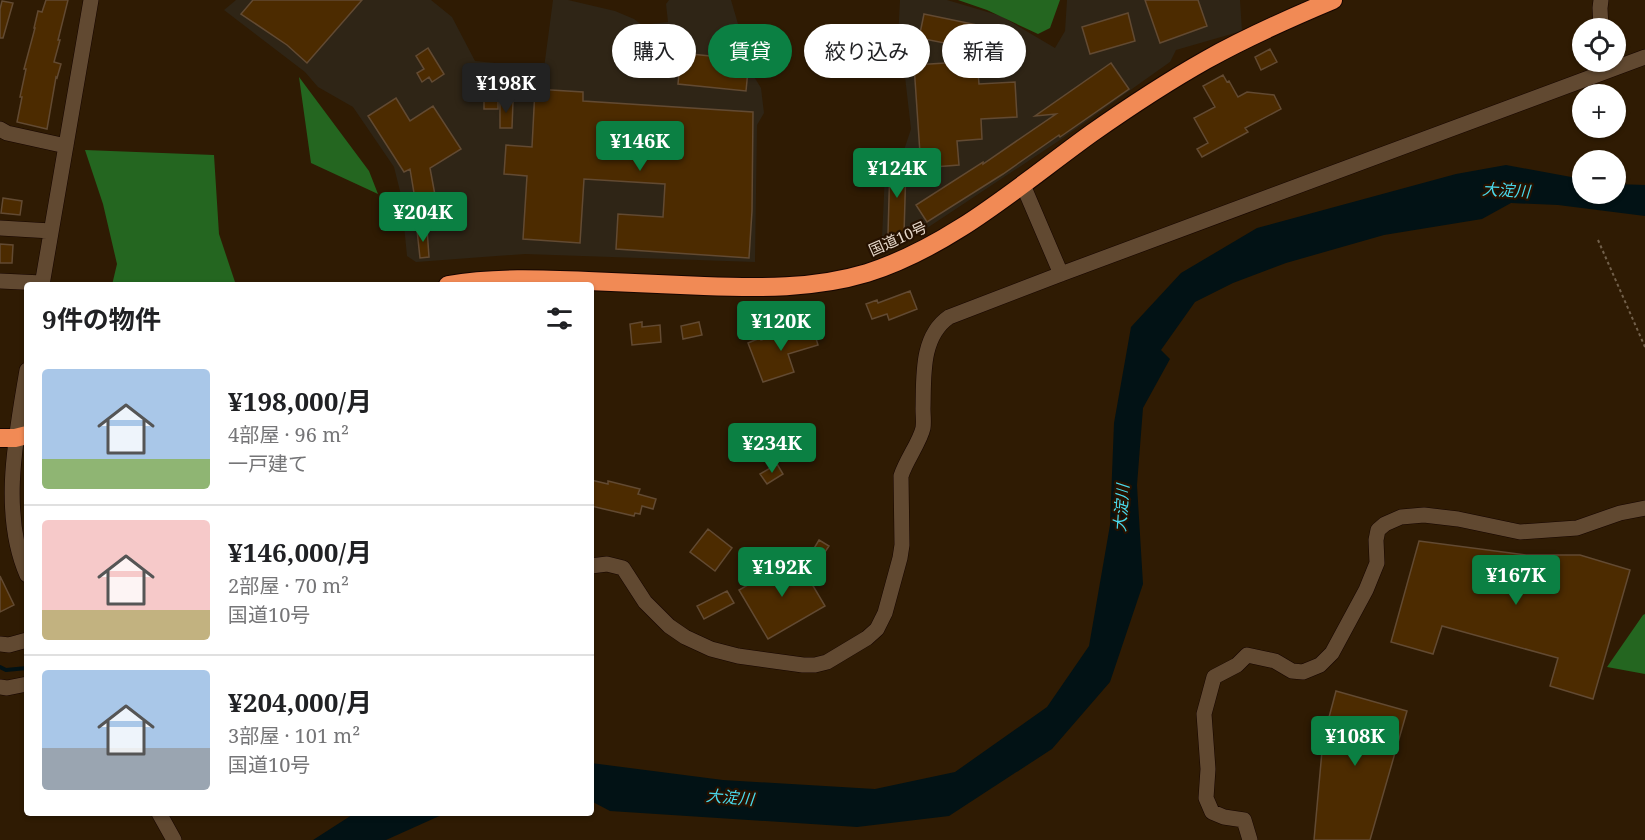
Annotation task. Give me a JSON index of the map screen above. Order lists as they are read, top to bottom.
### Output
{
  "streets": {
    "highway": ["国道10号"]
  },
  "water": ["大淀川"],
  "page": {
    "map_buttons": ["+", "−"],
    "chip": [
      "購入",
      "賃貸",
      "絞り込み",
      "新着"
    ],
    "price": [
      "¥198K",
      "¥146K",
      "¥124K",
      "¥204K",
      "¥120K",
      "¥234K",
      "¥192K",
      "¥167K",
      "¥108K"
    ],
    "heading": "9件の物件",
    "list": [
      {
        "name": "¥198,000/月",
        "note": "4部屋 · 96 m² · 一戸建て"
      },
      {
        "name": "¥146,000/月",
        "note": "2部屋 · 70 m² · 国道10号"
      },
      {
        "name": "¥204,000/月",
        "note": "3部屋 · 101 m² · 国道10号"
      }
    ]
  }
}
